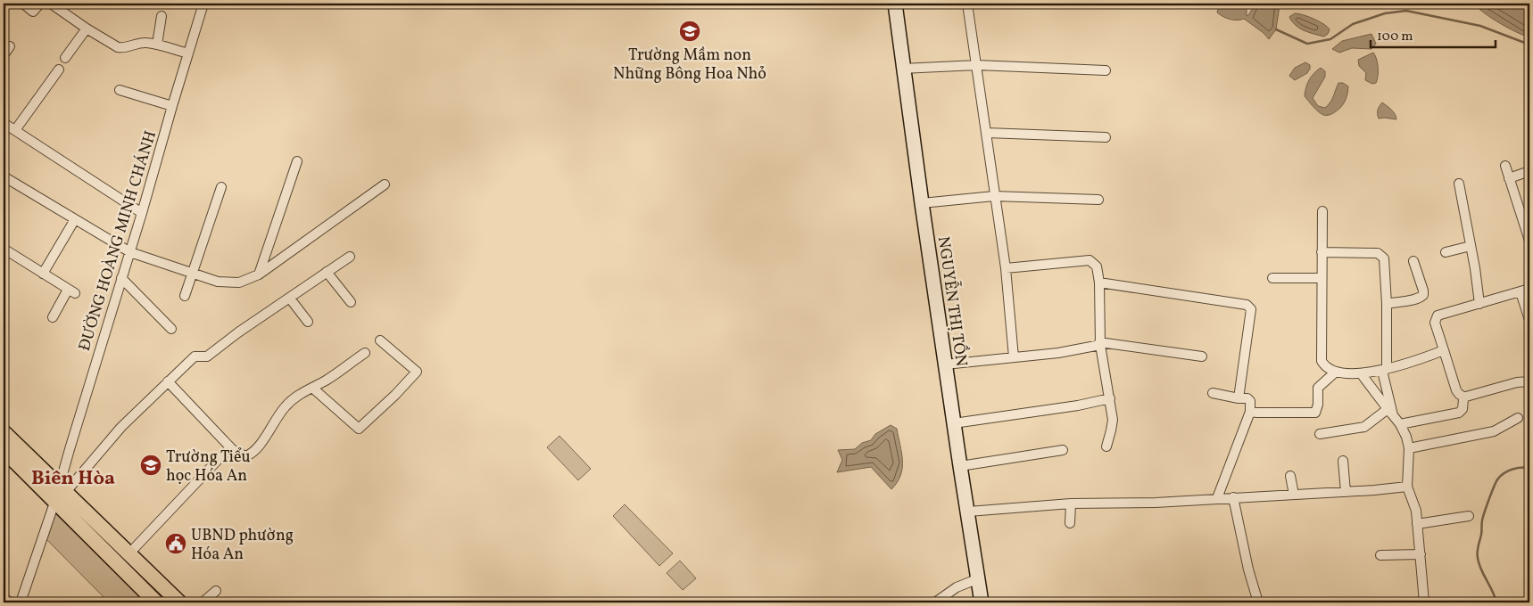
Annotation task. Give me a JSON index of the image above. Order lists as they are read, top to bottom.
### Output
{
  "streets": {
    "street": ["ĐƯỜNG HOÀNG MINH CHÁNH", "NGUYỄN THỊ TỒN"]
  },
  "districts": ["Biên Hòa"],
  "places": {
    "school or university": ["Trường Mầm non Những Bông Hoa Nhỏ", "Trường Tiểu học Hóa An"],
    "public building": ["UBND phường Hóa An"]
  },
  "scale_bar": "100 m"
}
